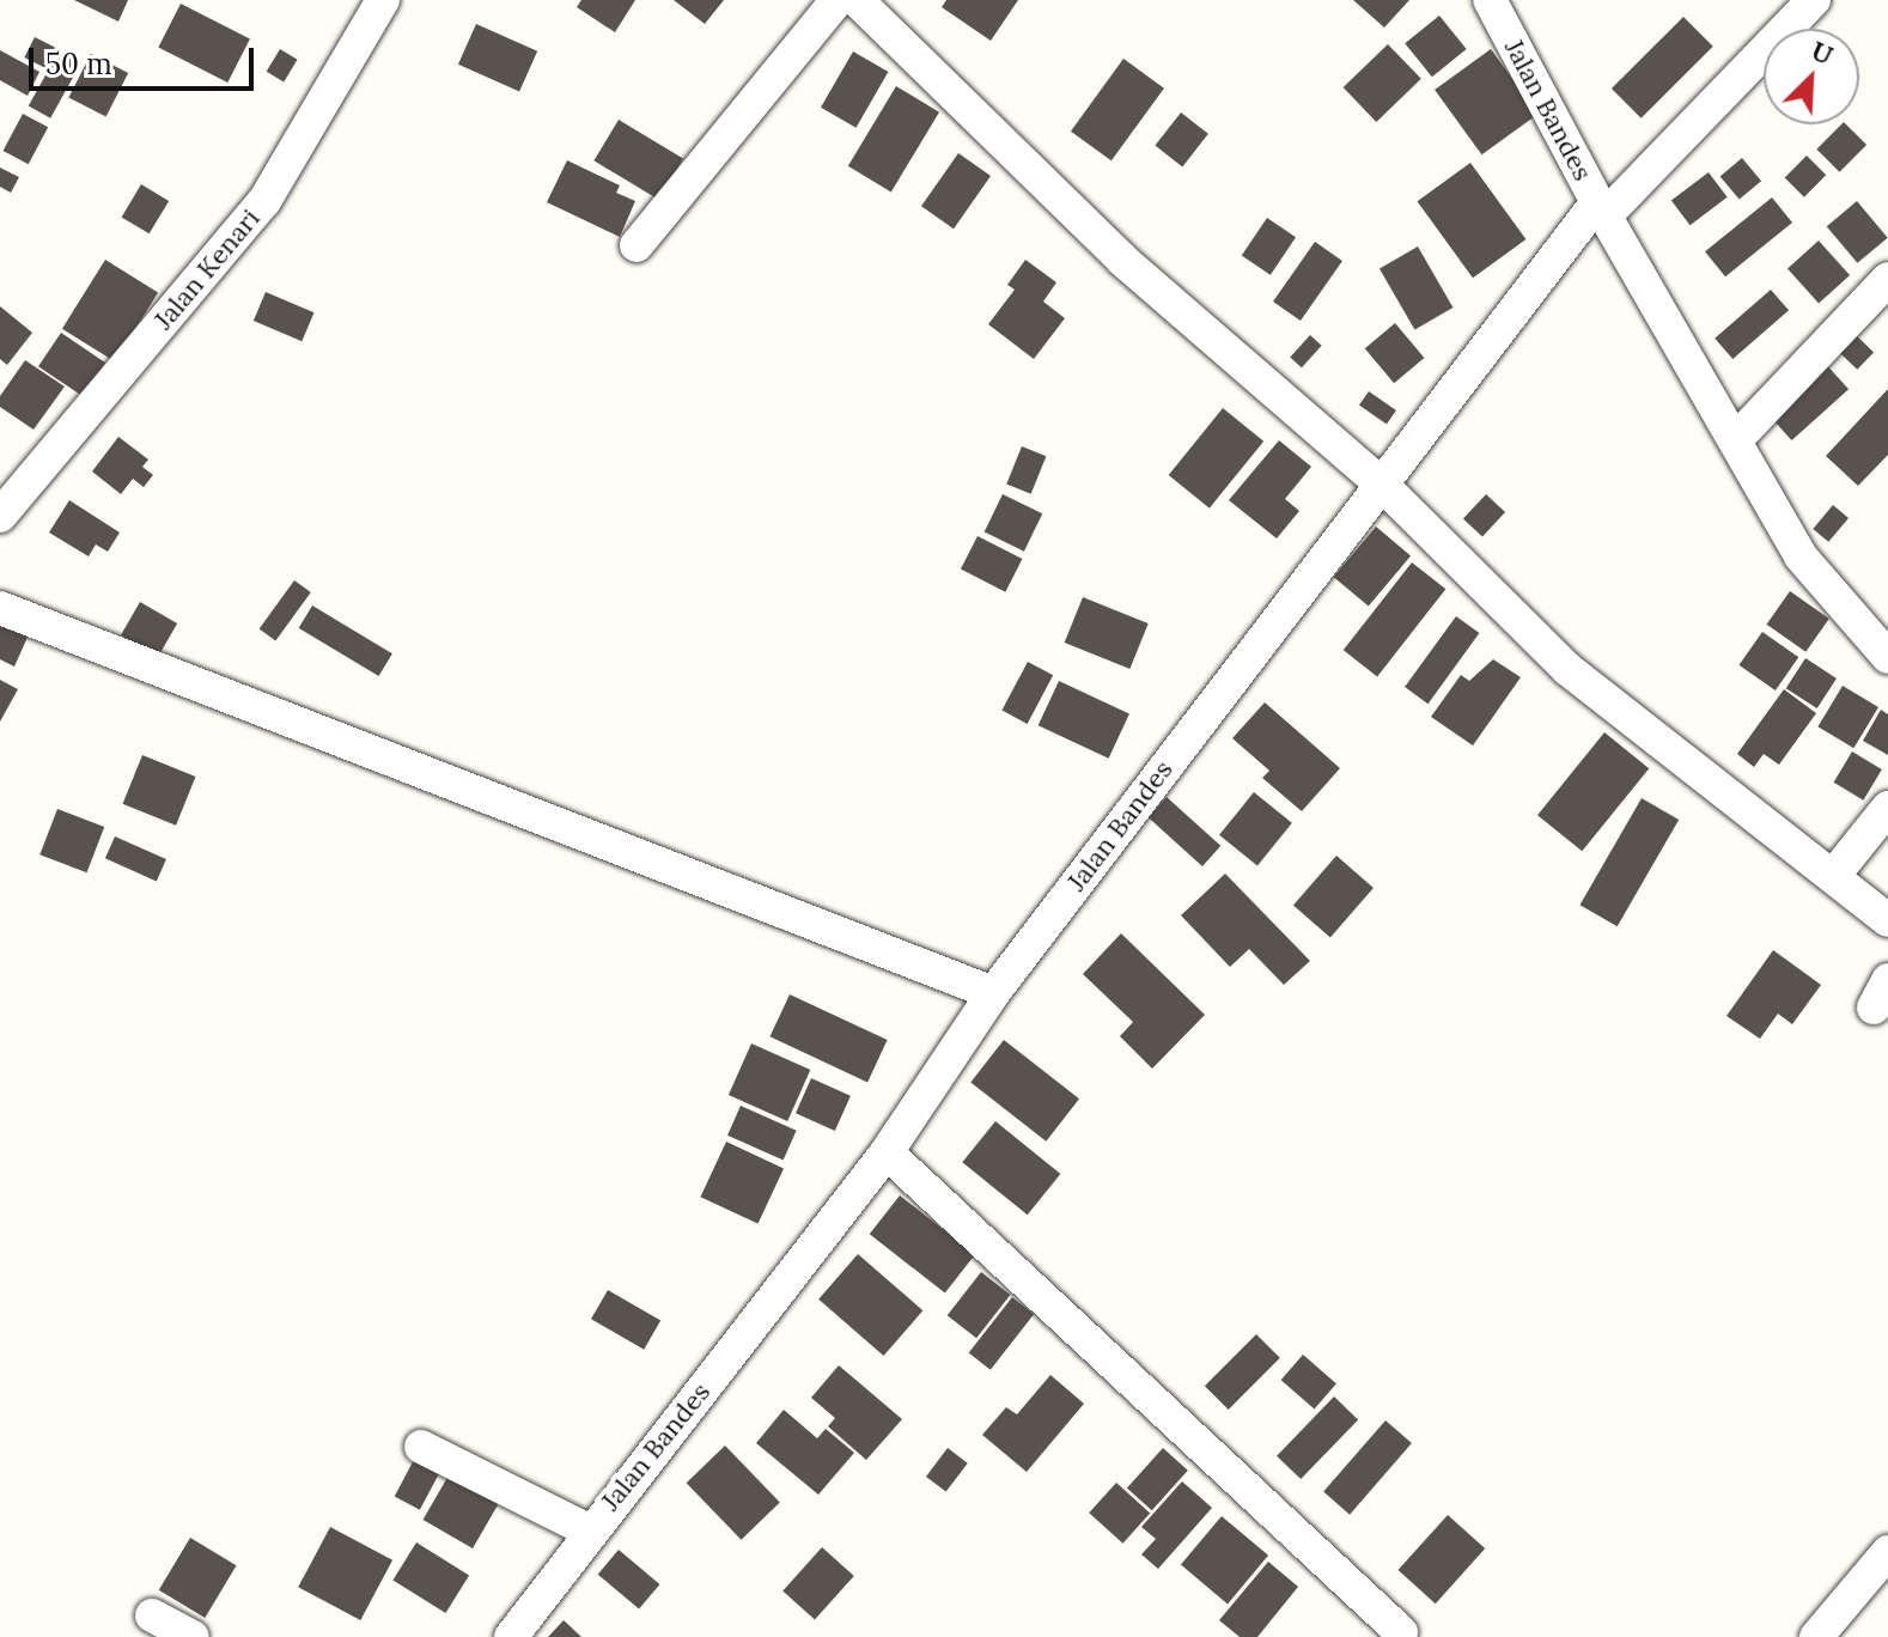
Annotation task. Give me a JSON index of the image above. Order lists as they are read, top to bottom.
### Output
{
  "streets": {
    "street": ["Jalan Bandes", "Jalan Kenari"]
  },
  "scale_bar": "50 m",
  "north": "top right"
}
